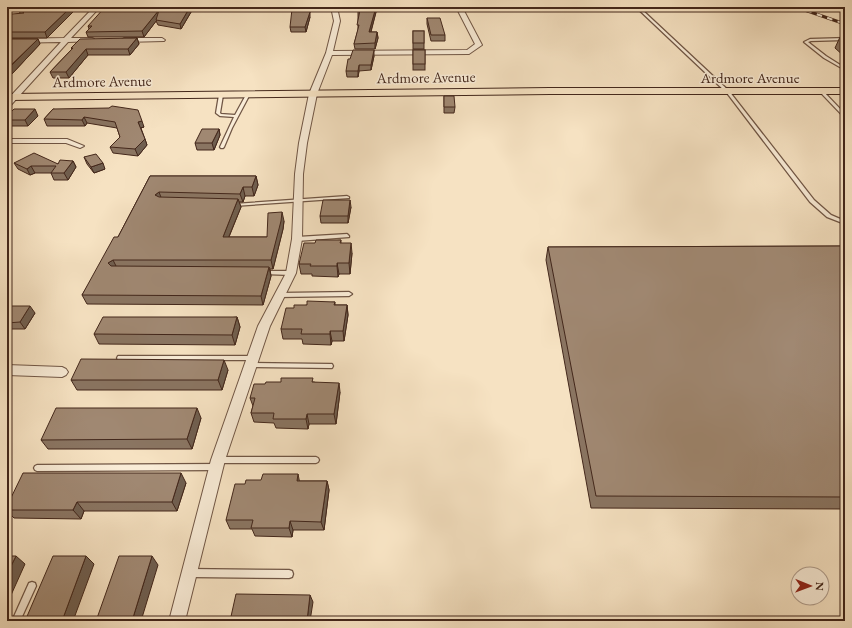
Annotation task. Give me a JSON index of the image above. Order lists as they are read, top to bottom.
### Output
{
  "streets": {
    "main road": ["Ardmore Avenue"]
  },
  "north": "right"
}
